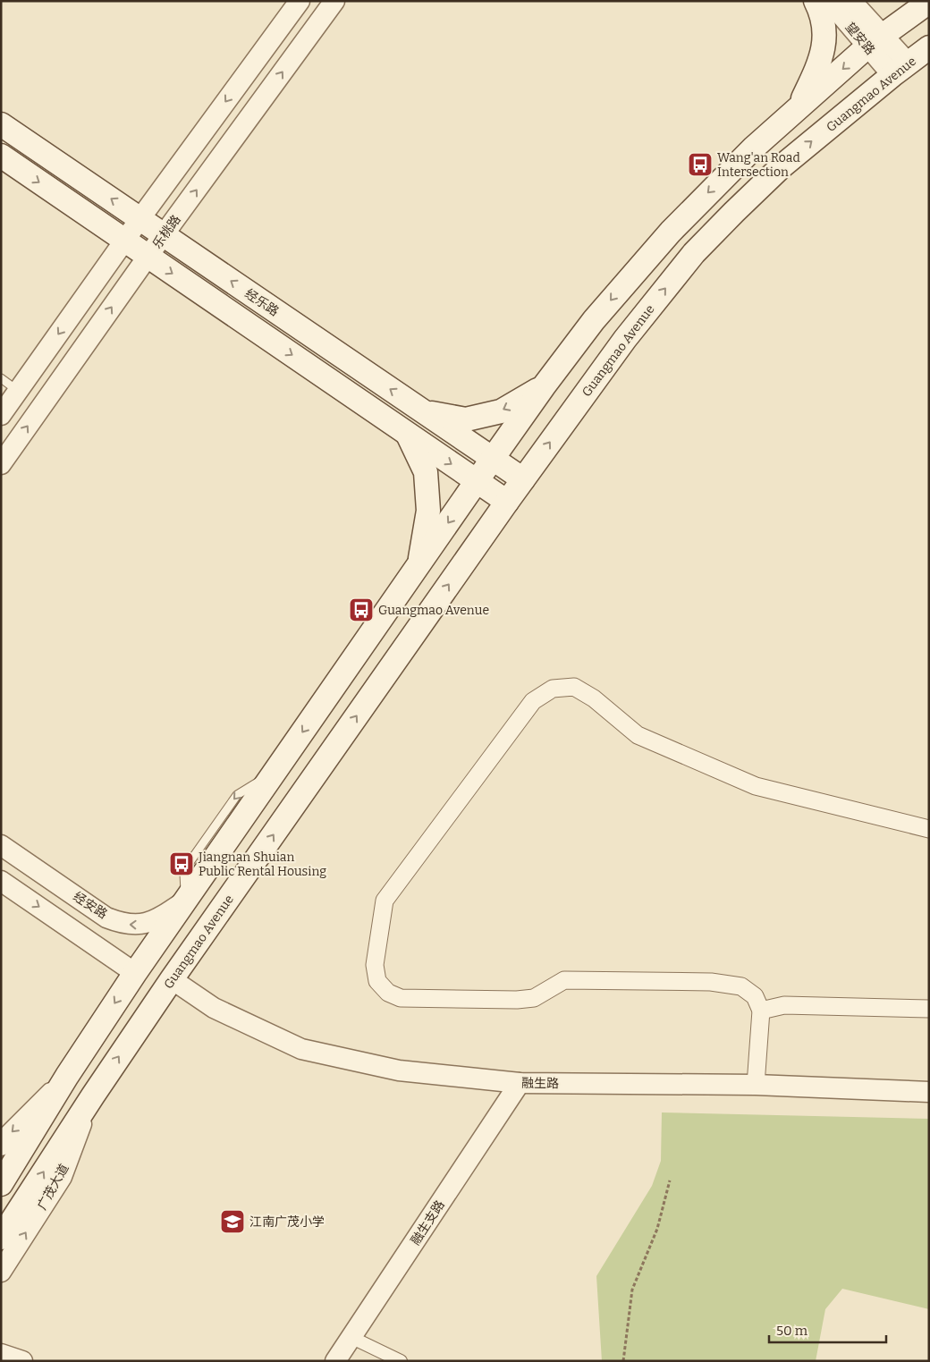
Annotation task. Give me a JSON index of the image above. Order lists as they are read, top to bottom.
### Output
{
  "streets": {
    "main road": ["Guangmao Avenue", "经乐路"],
    "street": [
      "望安路",
      "乐桃路",
      "经安路",
      "融生路",
      "广茂大道",
      "融生支路"
    ]
  },
  "crossings": [
    ["望安路", "Guangmao Avenue"],
    ["Guangmao Avenue", "经乐路"],
    ["Guangmao Avenue", "融生路"],
    ["Guangmao Avenue", "广茂大道"],
    ["乐桃路", "经乐路"],
    ["融生路", "融生支路"]
  ],
  "places": {
    "bus stop": ["Wang'an Road Intersection", "Guangmao Avenue", "Jiangnan Shuian Public Rental Housing"],
    "school or university": ["江南广茂小学"]
  },
  "scale_bar": "50 m"
}
